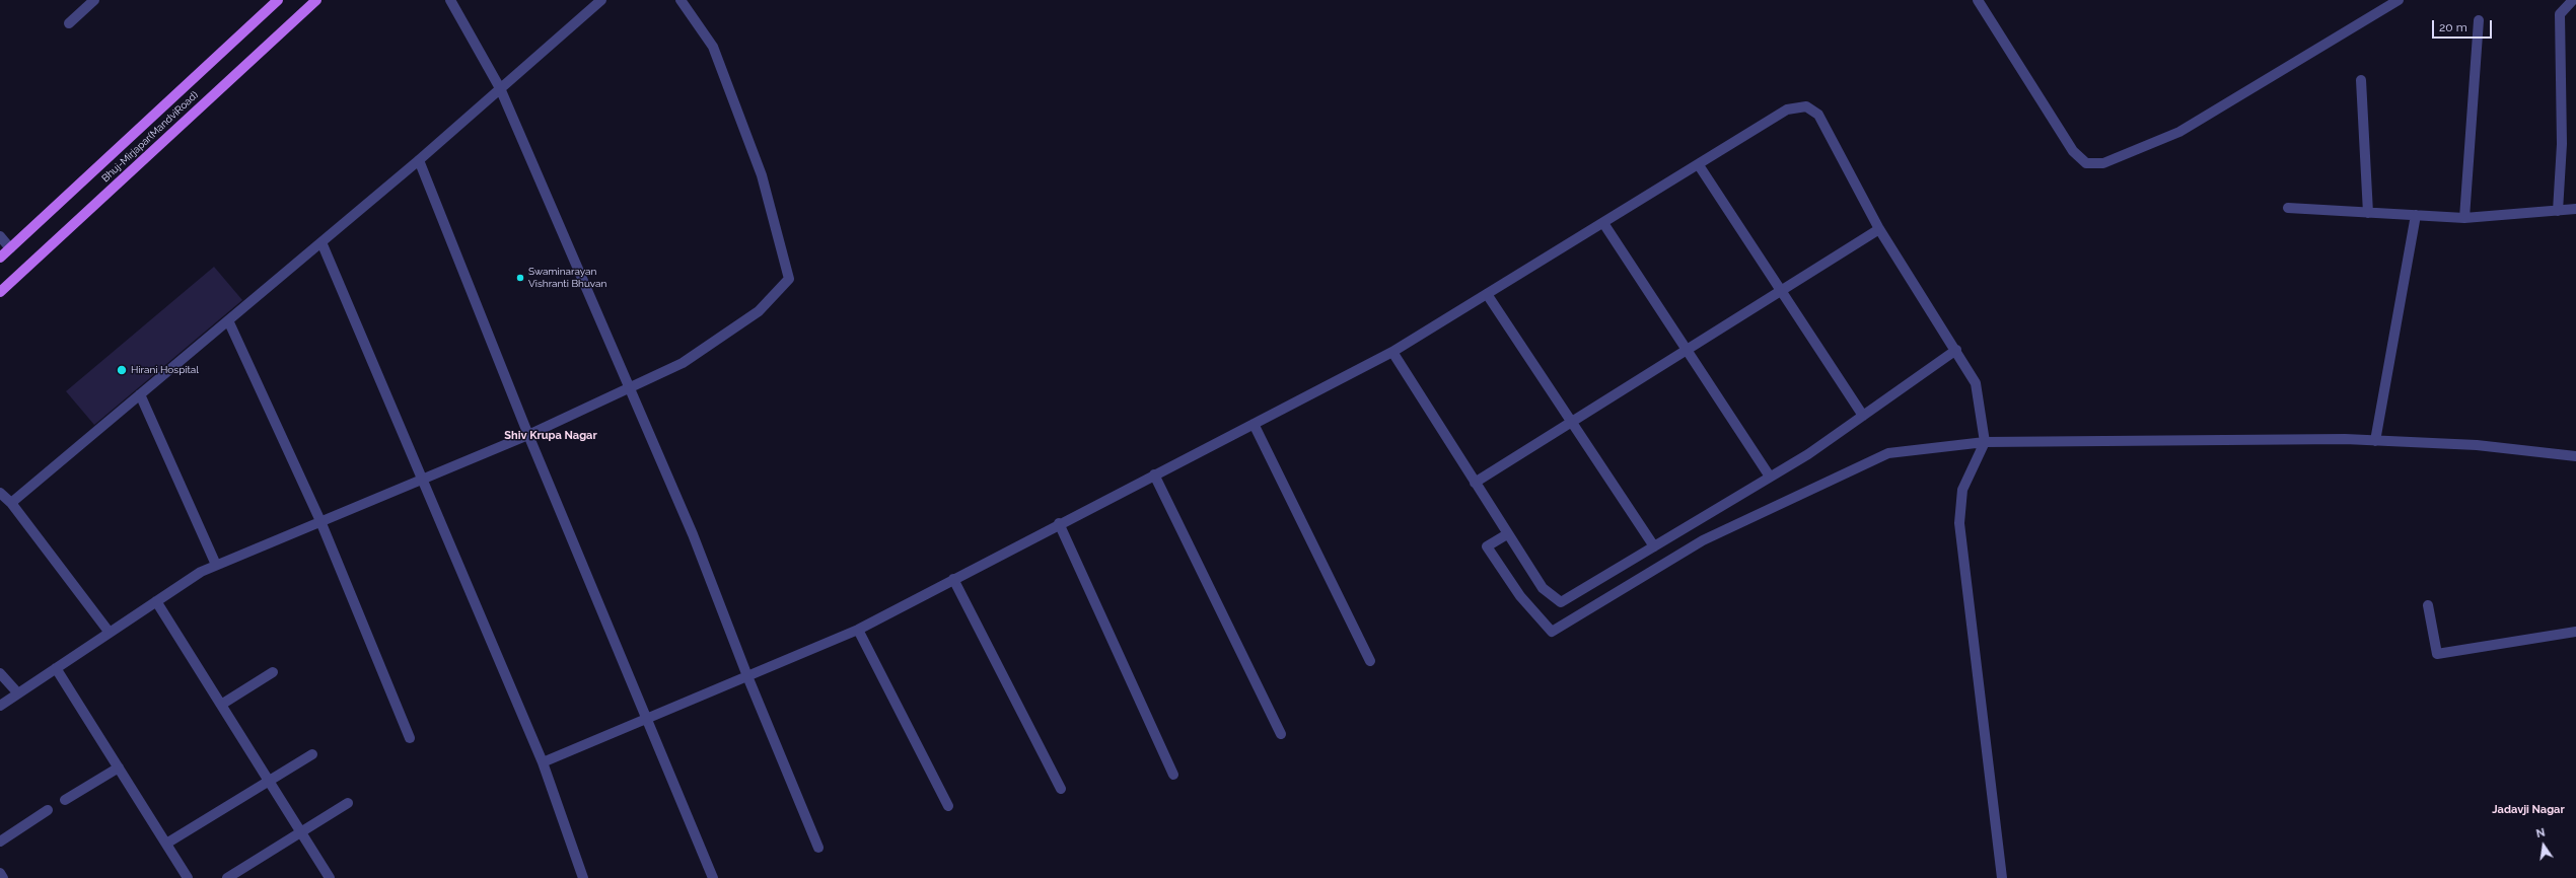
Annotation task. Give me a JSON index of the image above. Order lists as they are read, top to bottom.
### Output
{
  "streets": {
    "main road": ["Bhuj-Mirjapar(MandviRoad)"]
  },
  "districts": ["Shiv Krupa Nagar", "Jadavji Nagar"],
  "places": ["Swaminarayan Vishranti Bhuvan", "Hirani Hospital"],
  "scale_bar": "20 m",
  "north": "top"
}
